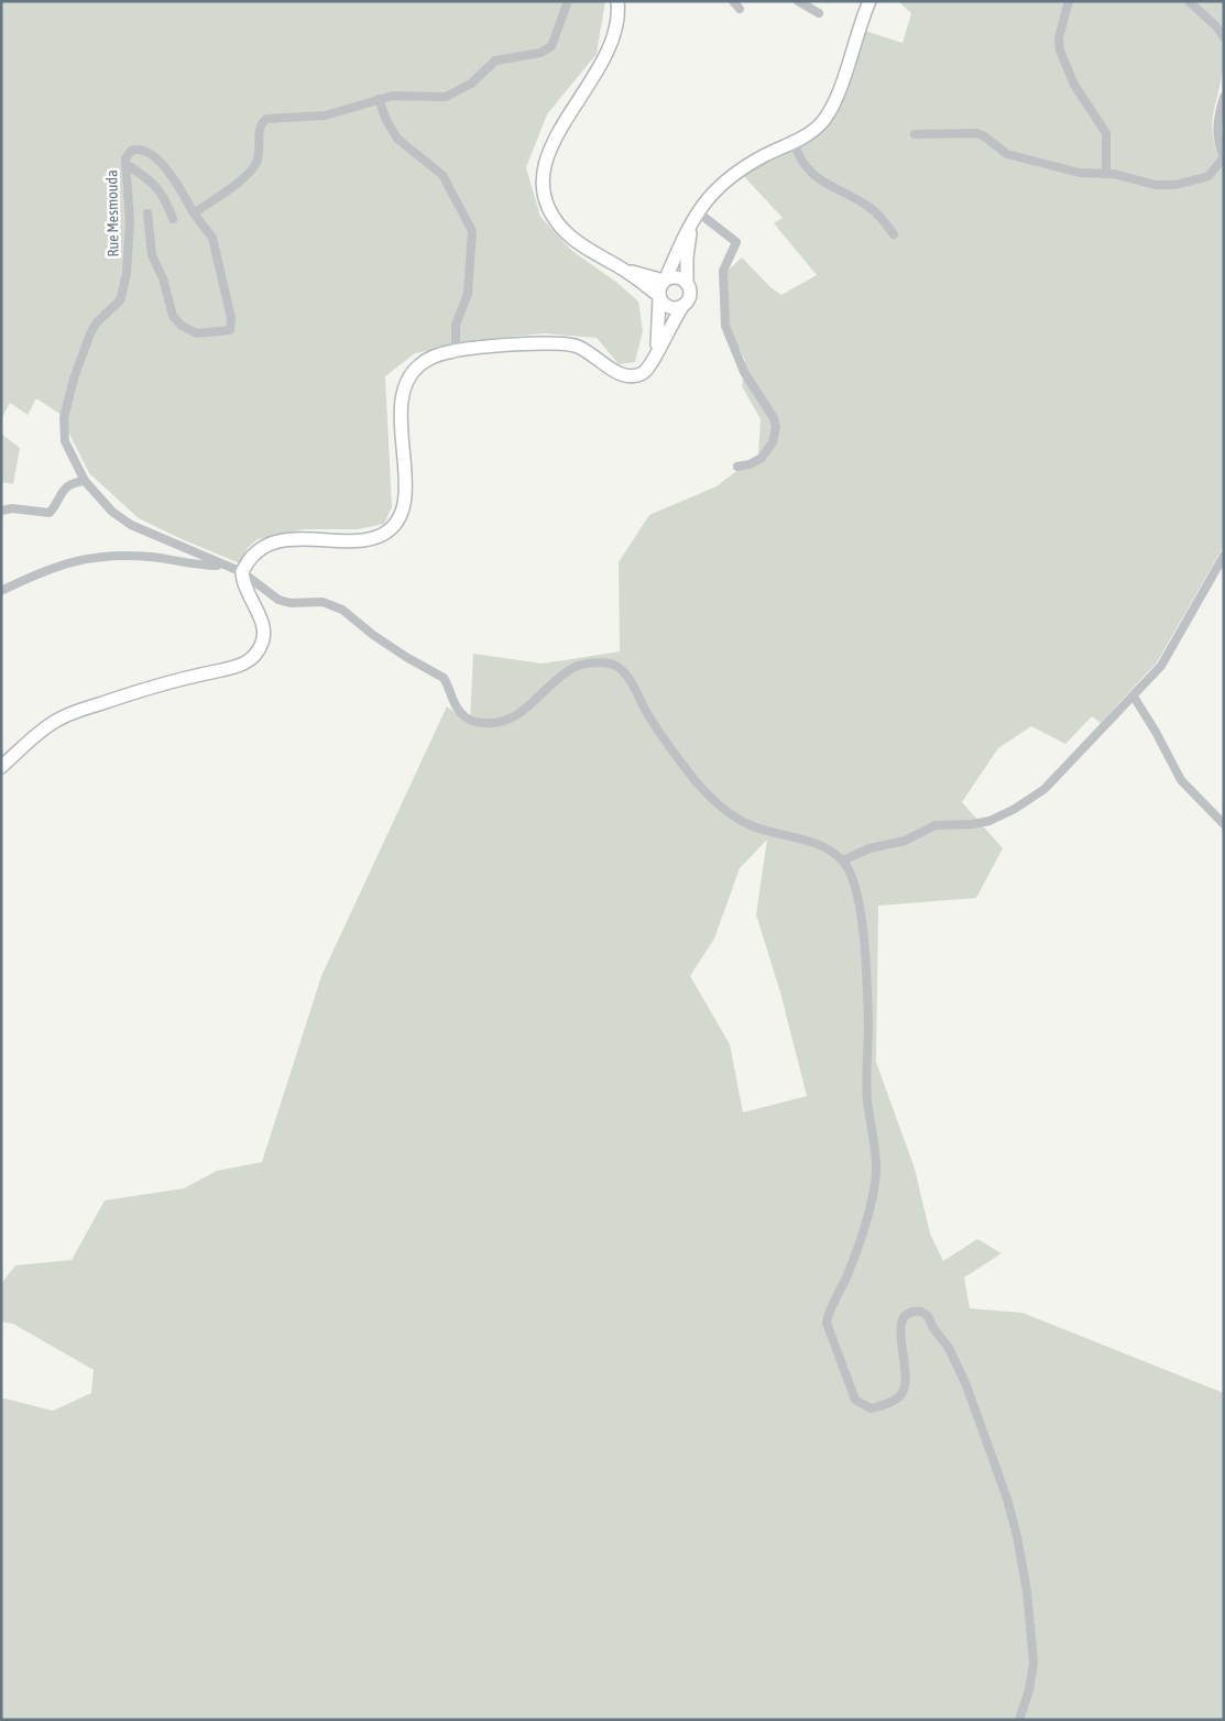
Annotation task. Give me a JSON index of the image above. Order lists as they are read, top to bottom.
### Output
{
  "streets": {
    "street": ["Rue Mesmouda"]
  }
}
